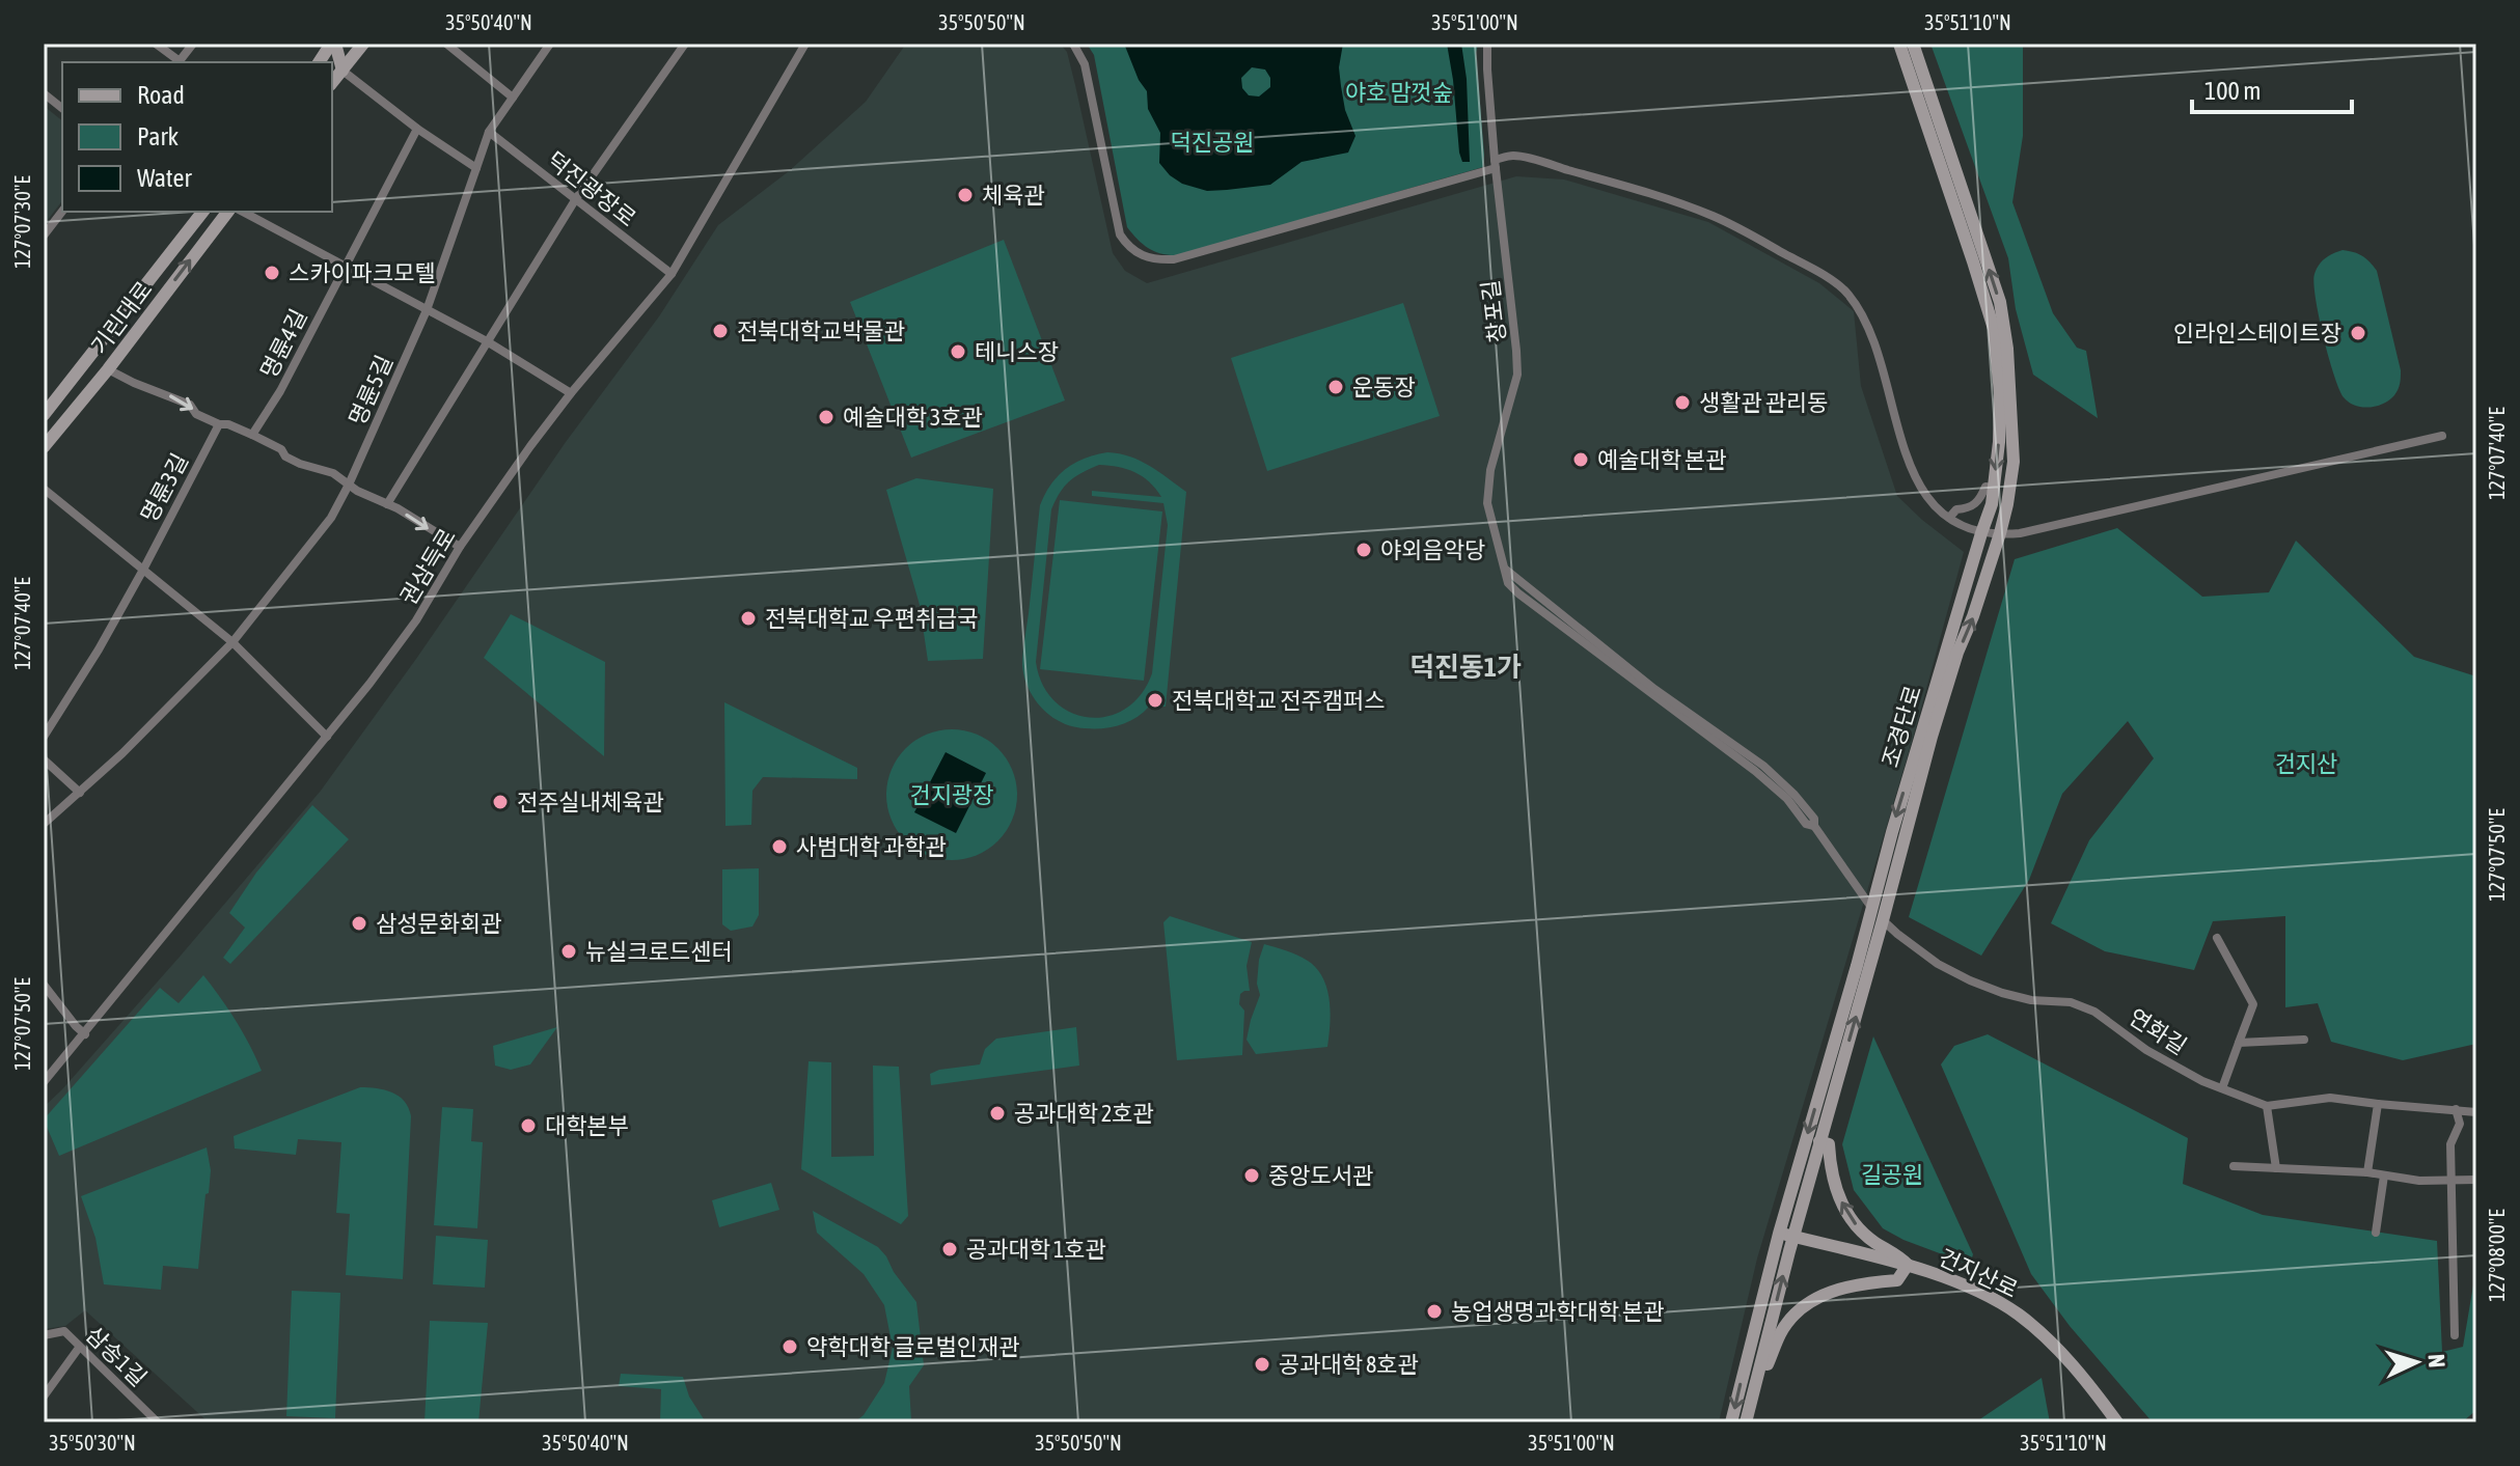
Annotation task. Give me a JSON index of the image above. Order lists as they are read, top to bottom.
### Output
{
  "streets": {
    "street": [
      "덕진광장로",
      "창포길",
      "기린대로",
      "명륜4길",
      "명륜5길",
      "명륜3길",
      "권삼득로",
      "조경단로",
      "연화길",
      "건지산로",
      "삼송1길"
    ]
  },
  "crossings": [
    ["덕진광장로", "권삼득로"],
    ["창포길", "조경단로"],
    ["창포길", "연화길"],
    ["조경단로", "연화길"],
    ["조경단로", "건지산로"]
  ],
  "districts": ["덕진동1가"],
  "parks": [
    "야호 맘껏숲",
    "덕진공원",
    "건지산",
    "건지광장",
    "길공원"
  ],
  "places": [
    "체육관",
    "스카이파크모텔",
    "전북대학교박물관",
    "인라인스테이트장",
    "테니스장",
    "운동장",
    "생활관 관리동",
    "예술대학 3호관",
    "예술대학 본관",
    "야외음악당",
    "전북대학교 우편취급국",
    "전북대학교 전주캠퍼스",
    "전주실내체육관",
    "사범대학 과학관",
    "삼성문화회관",
    "뉴실크로드센터",
    "공과대학 2호관",
    "대학본부",
    "중앙도서관",
    "공과대학 1호관",
    "농업생명과학대학 본관",
    "약학대학 글로벌인재관",
    "공과대학 8호관"
  ],
  "legend": ["Road", "Park", "Water"],
  "scale_bar": "100 m",
  "north": "right",
  "coordinates": [
    "35°50'40\"N",
    "35°50'50\"N",
    "35°51'00\"N",
    "35°51'10\"N",
    "127°07'30\"E",
    "127°07'40\"E",
    "127°07'50\"E",
    "127°08'00\"E",
    "35°50'30\"N"
  ]
}
